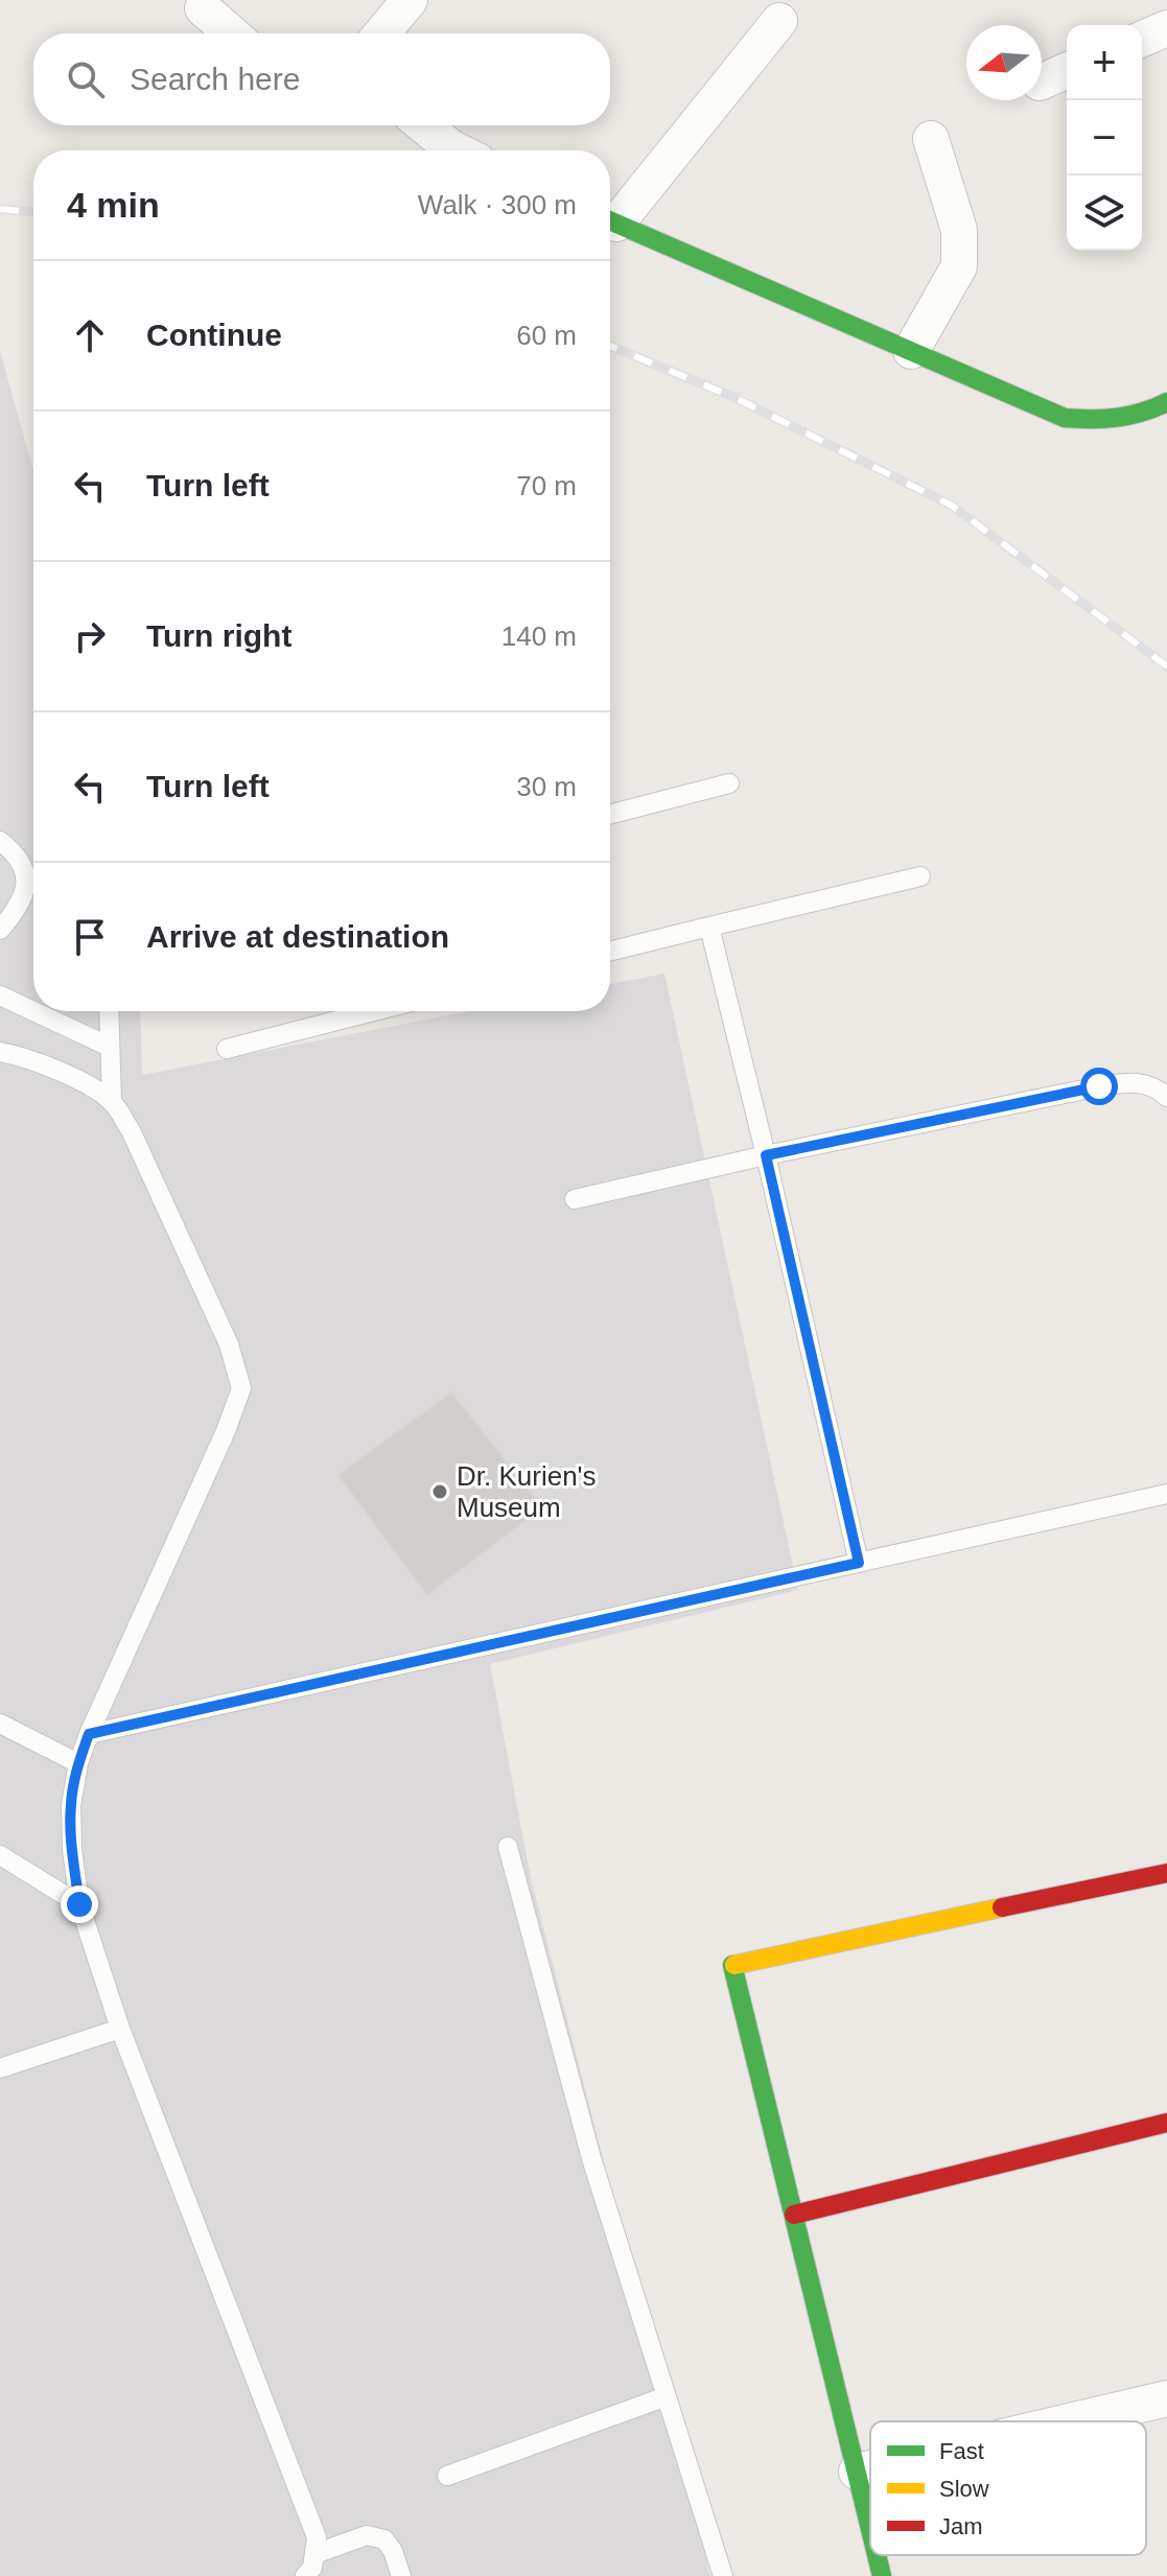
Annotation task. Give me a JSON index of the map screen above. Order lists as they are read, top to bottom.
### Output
{
  "places": ["Dr. Kurien's Museum"],
  "legend": ["Fast", "Slow", "Jam"],
  "north": "left",
  "page": {
    "map_buttons": ["+", "−"],
    "search": "Search here",
    "heading": ["4 min", "Walk · 300 m"],
    "list": [
      ["Continue", "60 m"],
      ["Turn left", "70 m"],
      ["Turn right", "140 m"],
      ["Turn left", "30 m"],
      "Arrive at destination"
    ]
  }
}
